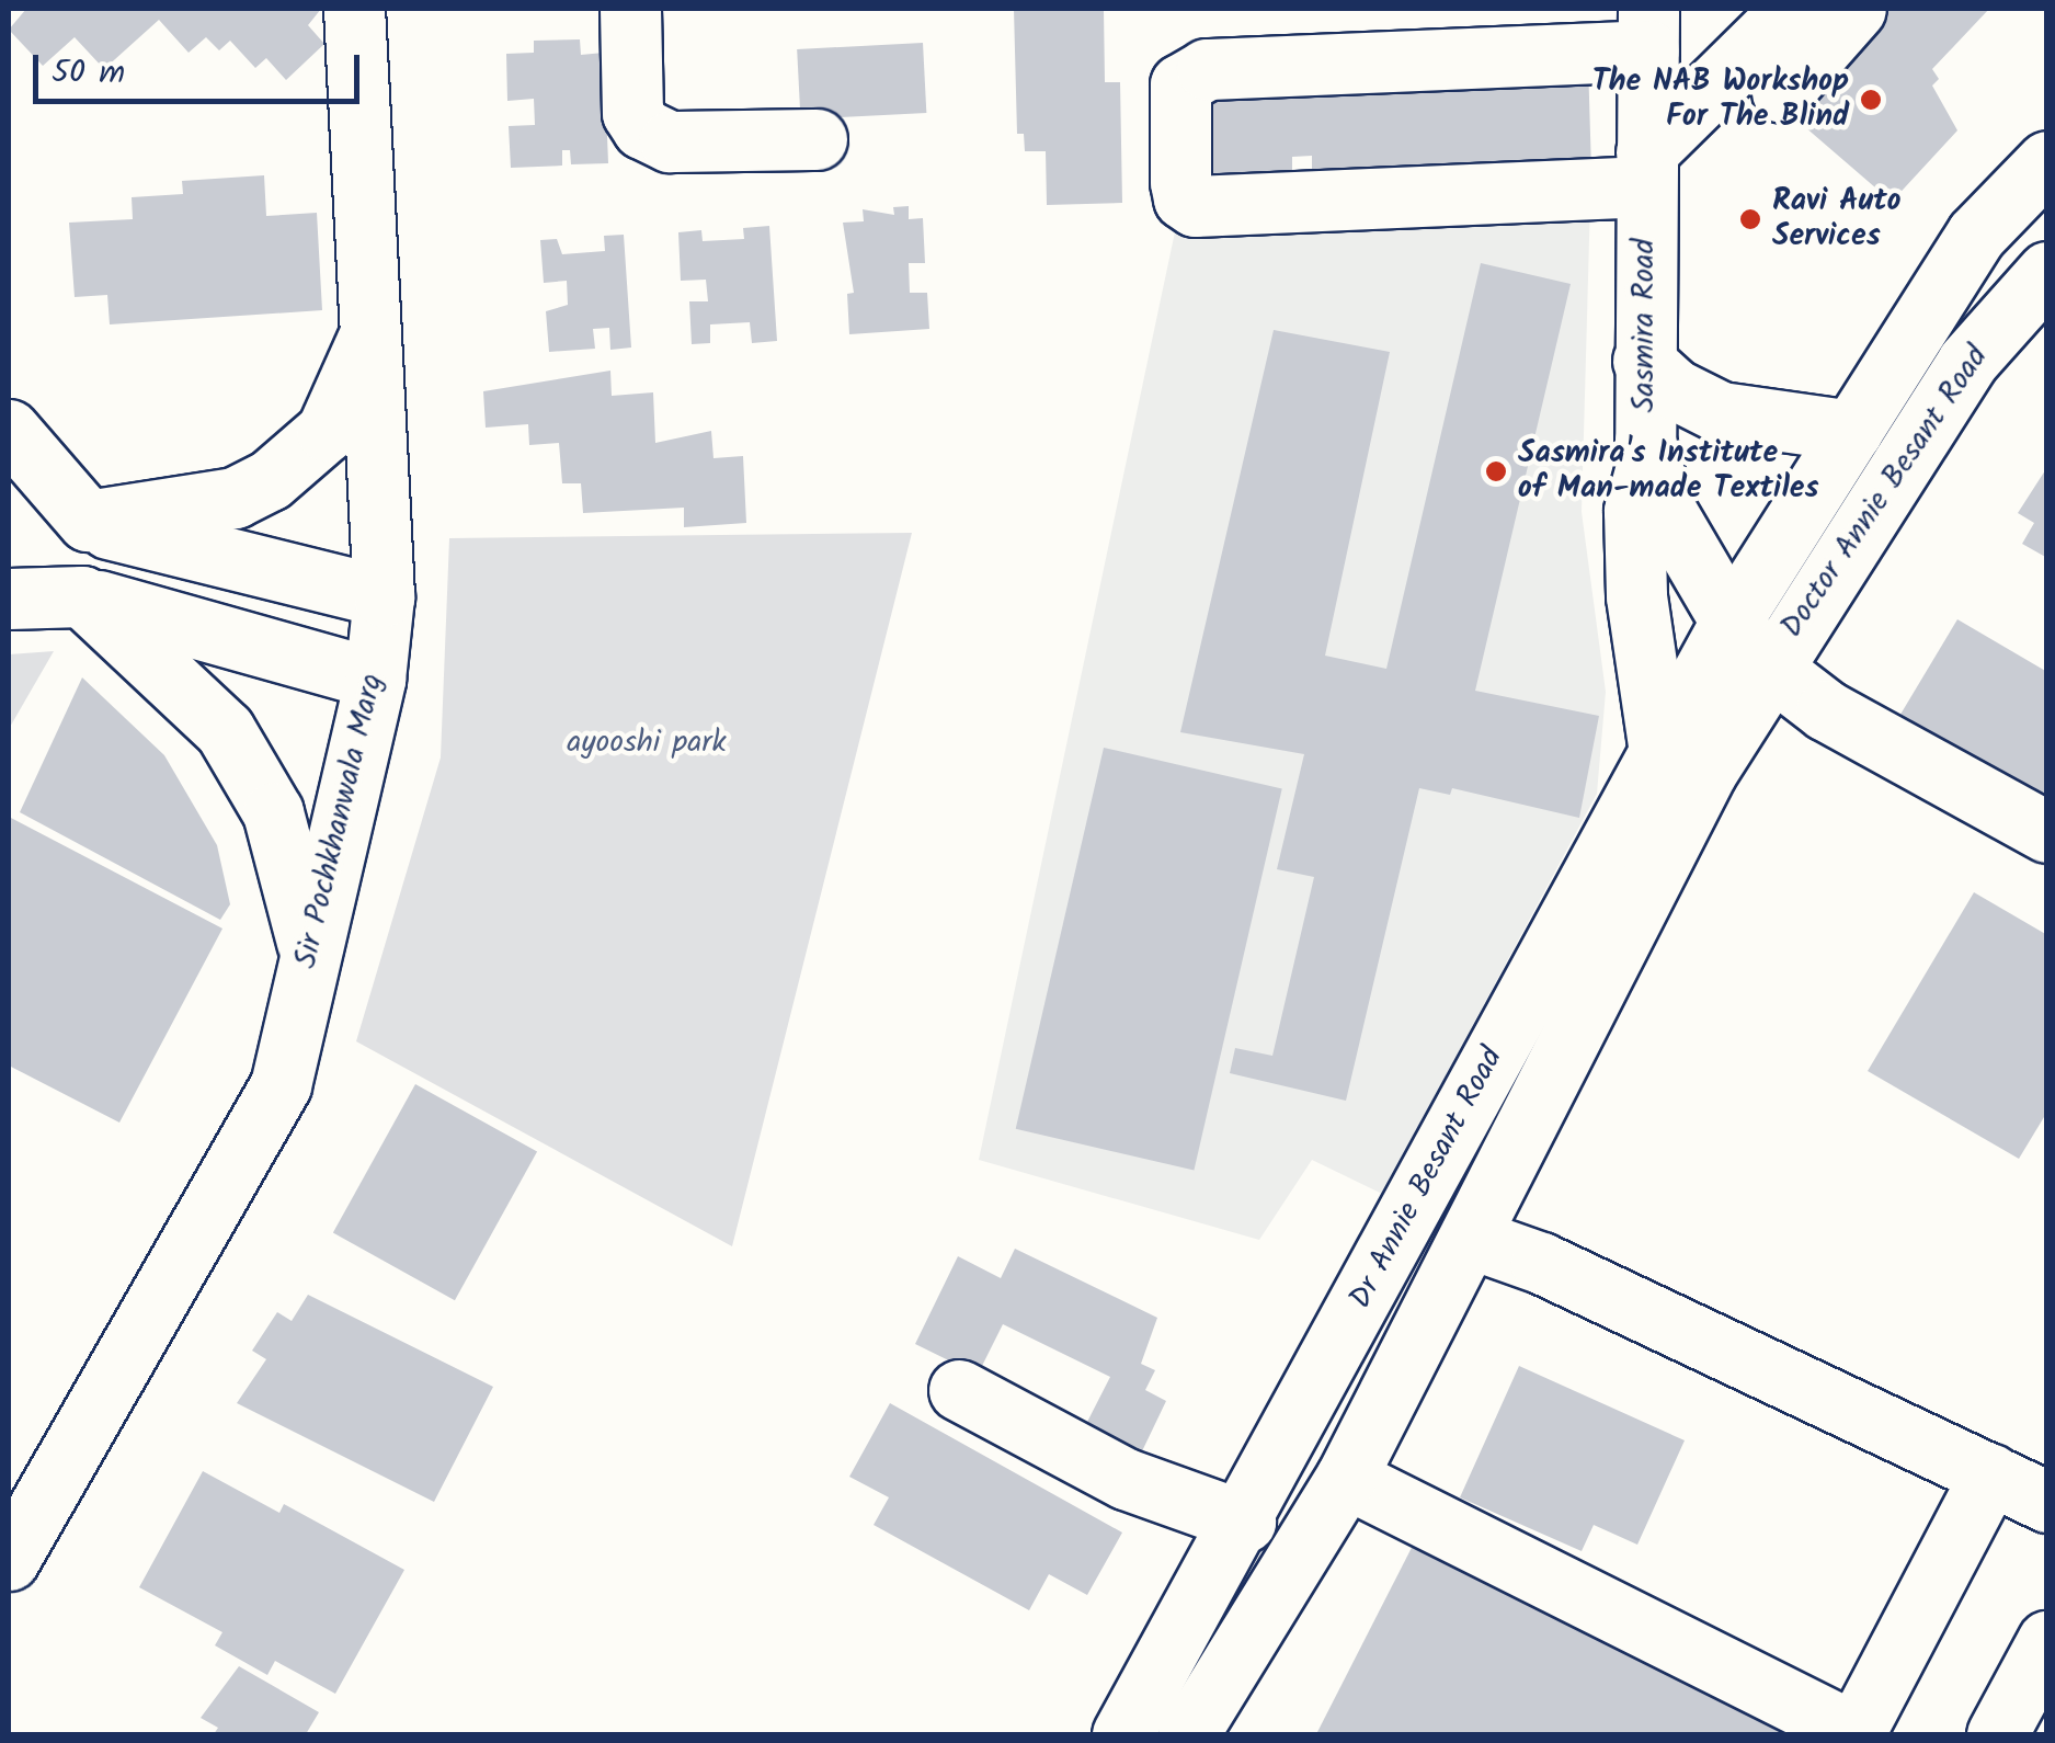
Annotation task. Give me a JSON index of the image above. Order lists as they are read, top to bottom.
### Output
{
  "streets": {
    "street": [
      "Sasmira Road",
      "Doctor Annie Besant Road",
      "Sir Pochkhanwala Marg",
      "Dr Annie Besant Road"
    ]
  },
  "crossings": [
    ["Sasmira Road", "Doctor Annie Besant Road"],
    ["Sasmira Road", "Dr Annie Besant Road"],
    ["Doctor Annie Besant Road", "Dr Annie Besant Road"]
  ],
  "parks": ["ayooshi park"],
  "places": ["The NAB Workshop For The Blind", "Ravi Auto Services", "Sasmira's Institute of Man-made Textiles"],
  "scale_bar": "50 m"
}
